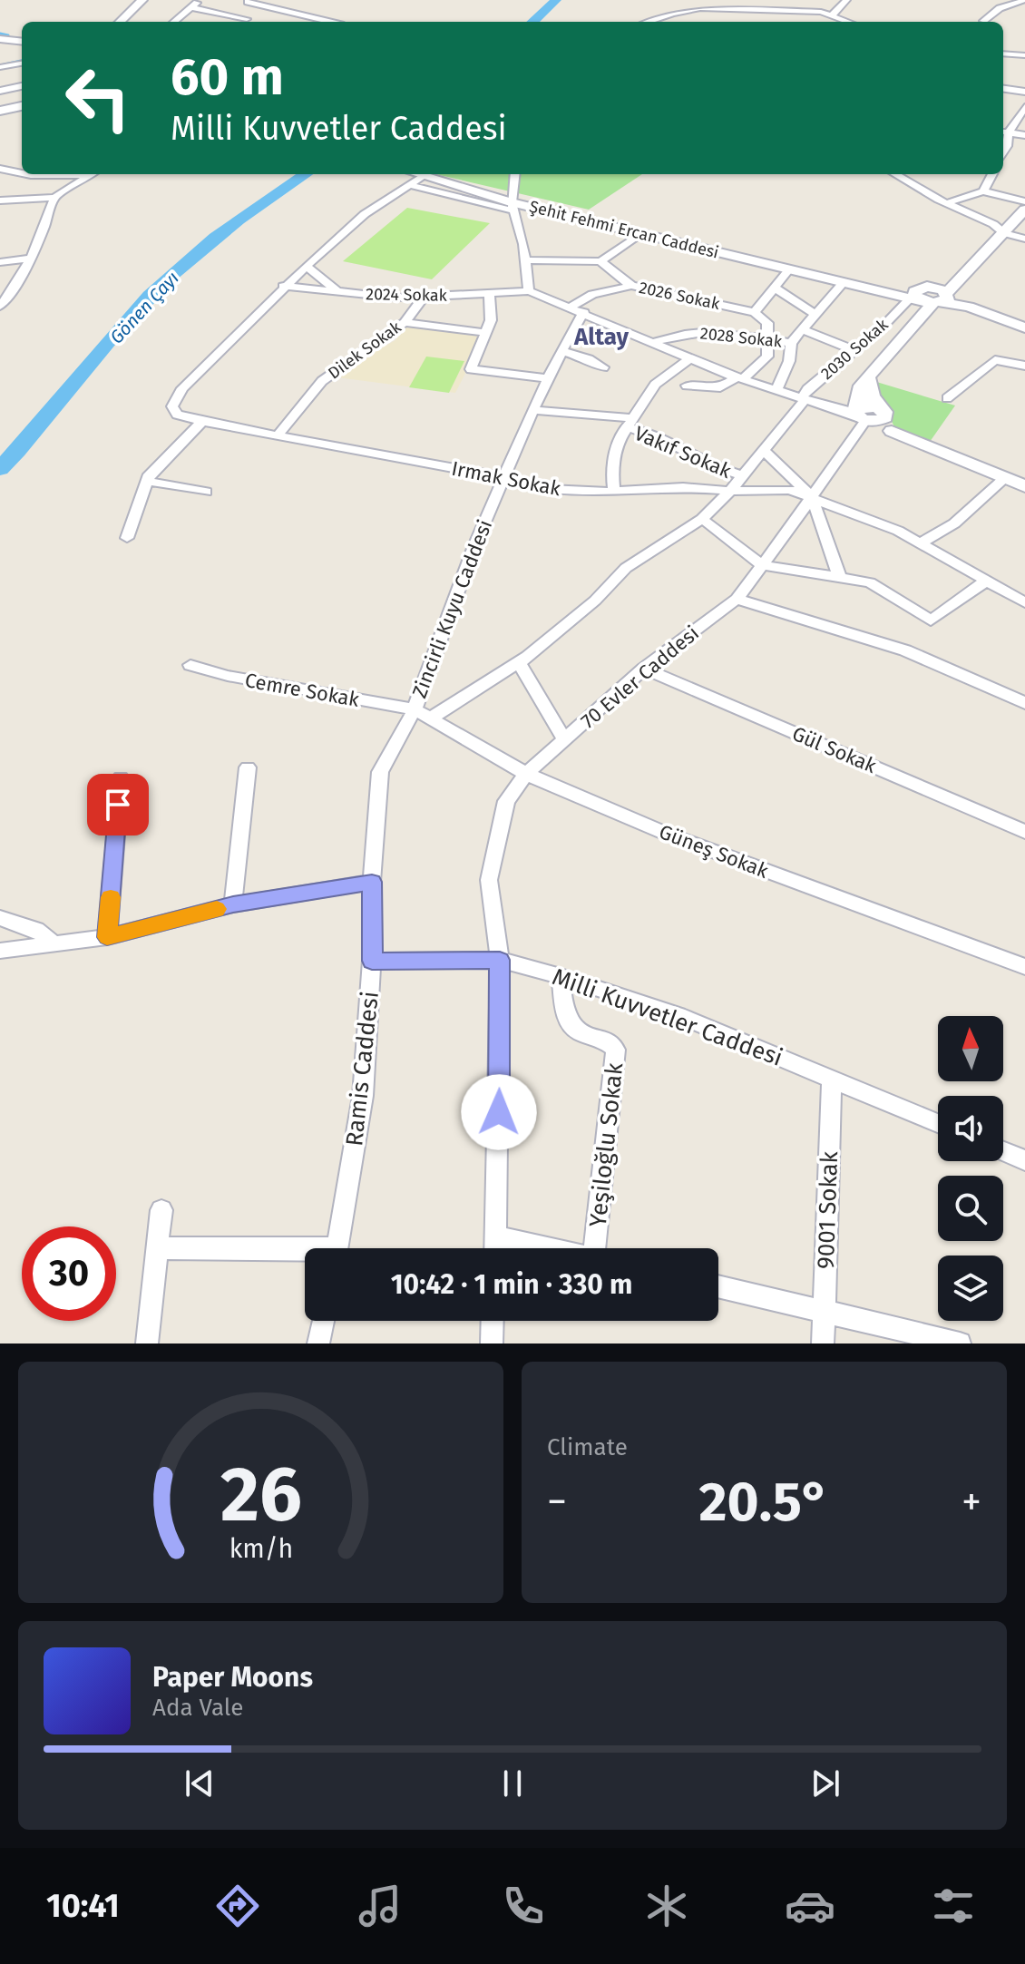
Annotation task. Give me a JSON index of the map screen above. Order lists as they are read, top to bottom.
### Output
{
  "streets": {
    "main road": ["Şehit Fehmi Ercan Caddesi"],
    "street": [
      "2024 Sokak",
      "2026 Sokak",
      "2028 Sokak",
      "2030 Sokak",
      "Dilek Sokak",
      "Vakıf Sokak",
      "Irmak Sokak",
      "Zincirli Kuyu Caddesi",
      "70 Evler Caddesi",
      "Cemre Sokak",
      "Gül Sokak",
      "Güneş Sokak",
      "Milli Kuvvetler Caddesi",
      "Ramis Caddesi",
      "Yeşiloğlu Sokak",
      "9001 Sokak"
    ]
  },
  "crossings": [
    ["Şehit Fehmi Ercan Caddesi", "2030 Sokak"],
    ["Şehit Fehmi Ercan Caddesi", "Irmak Sokak"],
    ["2024 Sokak", "Dilek Sokak"],
    ["2024 Sokak", "Irmak Sokak"],
    ["2030 Sokak", "Vakıf Sokak"],
    ["2030 Sokak", "Irmak Sokak"],
    ["2030 Sokak", "Zincirli Kuyu Caddesi"],
    ["2030 Sokak", "Cemre Sokak"],
    ["2030 Sokak", "Güneş Sokak"],
    ["2030 Sokak", "Ramis Caddesi"],
    ["Dilek Sokak", "Irmak Sokak"],
    ["Vakıf Sokak", "Zincirli Kuyu Caddesi"],
    ["Irmak Sokak", "Zincirli Kuyu Caddesi"],
    ["Irmak Sokak", "70 Evler Caddesi"],
    ["Zincirli Kuyu Caddesi", "Cemre Sokak"],
    ["Zincirli Kuyu Caddesi", "Güneş Sokak"],
    ["Zincirli Kuyu Caddesi", "Ramis Caddesi"],
    ["70 Evler Caddesi", "Gül Sokak"],
    ["70 Evler Caddesi", "Güneş Sokak"],
    ["70 Evler Caddesi", "Milli Kuvvetler Caddesi"],
    ["Cemre Sokak", "Güneş Sokak"],
    ["Cemre Sokak", "Ramis Caddesi"],
    ["Güneş Sokak", "Ramis Caddesi"],
    ["Milli Kuvvetler Caddesi", "Ramis Caddesi"],
    ["Milli Kuvvetler Caddesi", "Yeşiloğlu Sokak"],
    ["Milli Kuvvetler Caddesi", "9001 Sokak"]
  ],
  "districts": ["Altay"],
  "water": ["Gönen Çayı"],
  "north": "top",
  "page": {
    "turn": ["60 m", "Milli Kuvvetler Caddesi"],
    "limit": "30",
    "trip": "10:42 · 1 min · 330 m",
    "tile": "Climate",
    "heat": ["−", "20.5°", "+"],
    "song": ["Paper Moons", "Ada Vale"],
    "tabs": "10:41",
    "gauge": ["26", "km/h"]
  }
}
